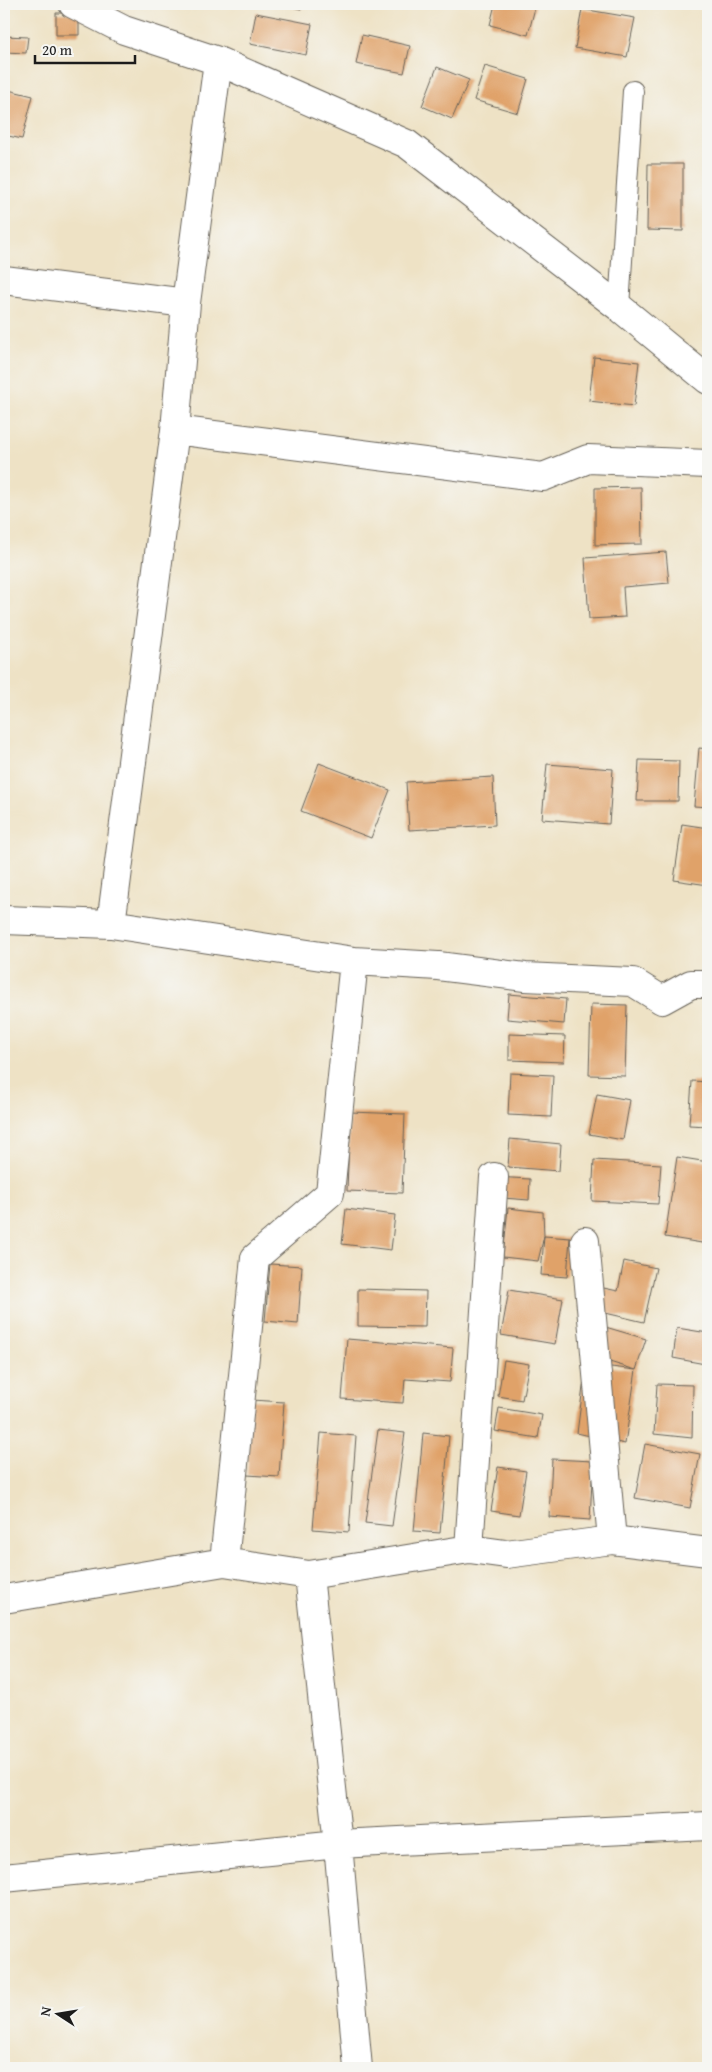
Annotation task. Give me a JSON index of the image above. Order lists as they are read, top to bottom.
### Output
{
  "scale_bar": "20 m",
  "north": "left"
}
